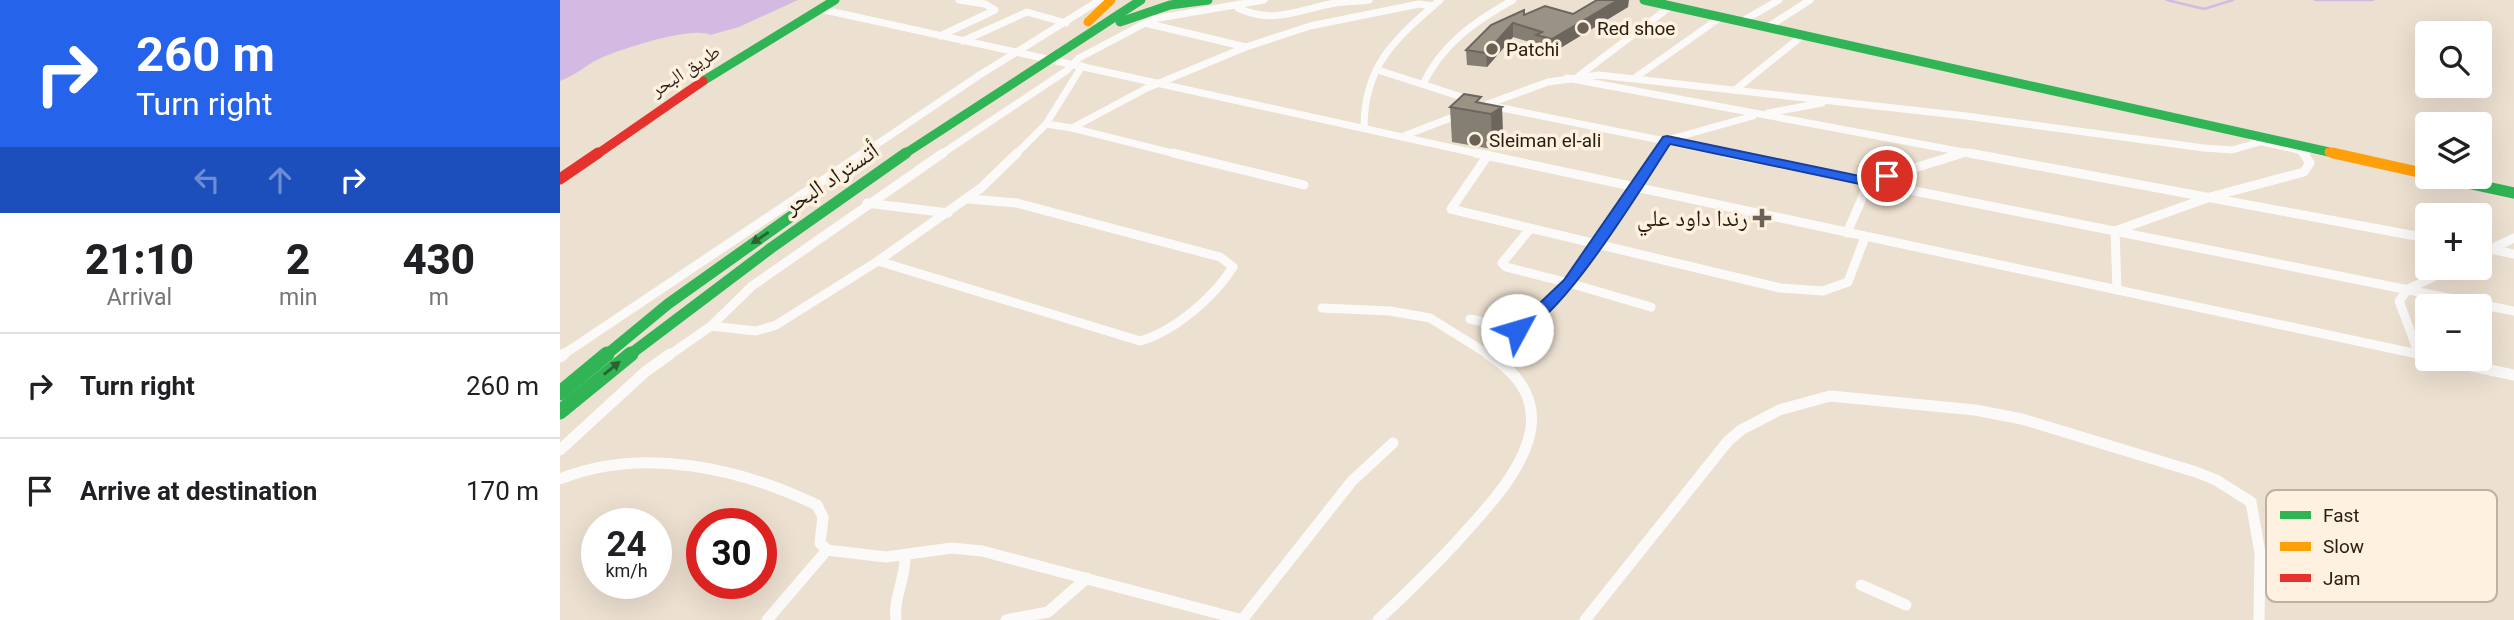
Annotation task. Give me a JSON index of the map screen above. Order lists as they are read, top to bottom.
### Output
{
  "streets": {
    "main road": ["طريق البحر", "أتستراد البحر"]
  },
  "places": {
    "other": ["Red shoe", "Patchi", "Sleiman el-ali"],
    "health": ["رندا داود علي"]
  },
  "legend": ["Fast", "Slow", "Jam"],
  "page": {
    "turn": ["260 m", "Turn right"],
    "map_buttons": ["+", "−"],
    "eta": [
      "21:10",
      "Arrival",
      "2",
      "min",
      "430",
      "m"
    ],
    "list": [
      {
        "name": "Turn right",
        "value": "260 m"
      },
      {
        "name": "Arrive at destination",
        "value": "170 m"
      }
    ],
    "speed": "24 km/h",
    "limit": "30"
  }
}
